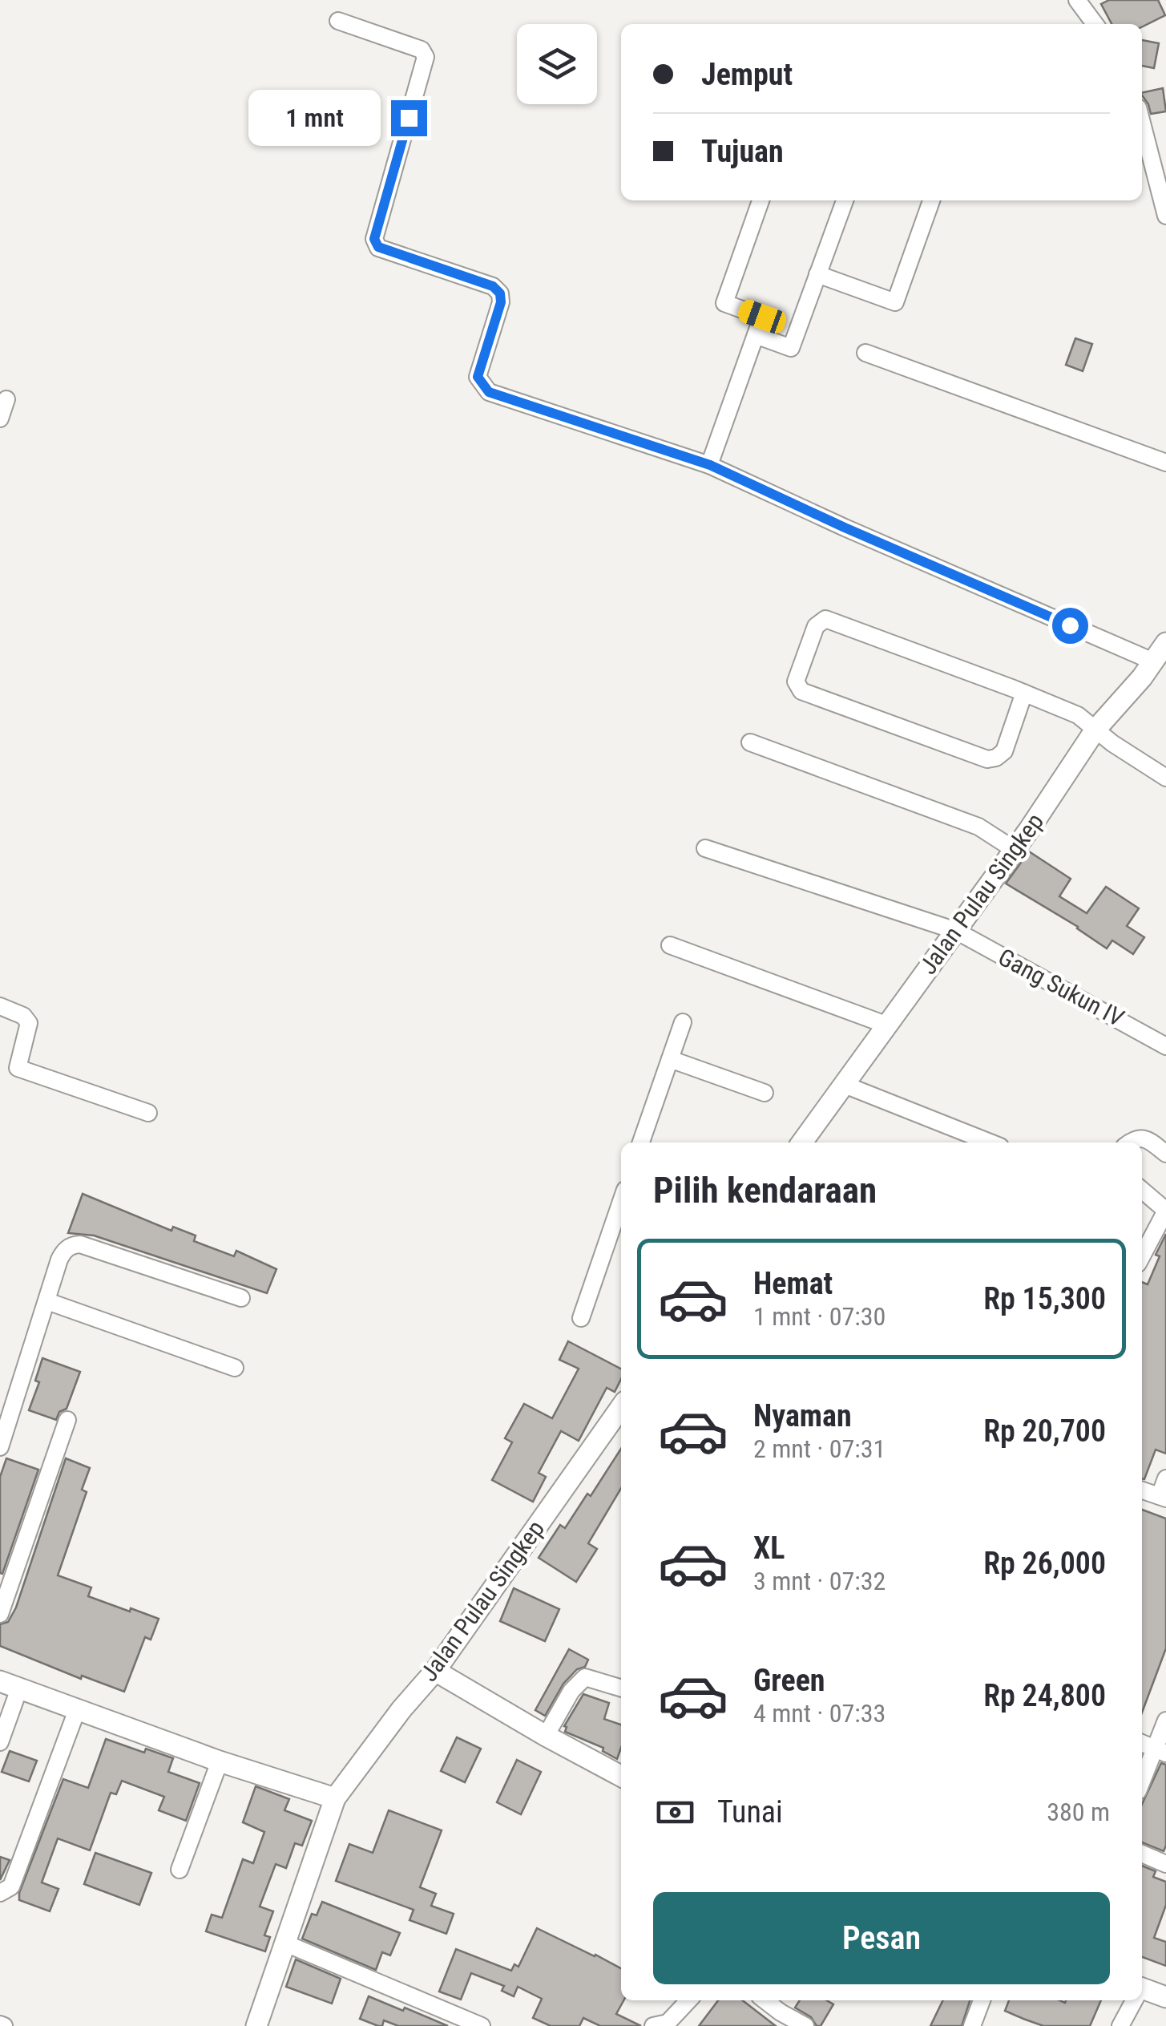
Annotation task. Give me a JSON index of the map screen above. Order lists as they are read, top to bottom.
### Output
{
  "streets": {
    "street": ["Jalan Pulau Singkep", "Gang Sukun IV"]
  },
  "crossings": [
    ["Jalan Pulau Singkep", "Gang Sukun IV"]
  ],
  "page": {
    "banner": ["Jemput", "Tujuan"],
    "bubble": "1 mnt",
    "heading": "Pilih kendaraan",
    "list": [
      {
        "name": "Hemat",
        "note": "1 mnt · 07:30",
        "value": "Rp 15,300"
      },
      {
        "name": "Nyaman",
        "note": "2 mnt · 07:31",
        "value": "Rp 20,700"
      },
      {
        "name": "XL",
        "note": "3 mnt · 07:32",
        "value": "Rp 26,000"
      },
      {
        "name": "Green",
        "note": "4 mnt · 07:33",
        "value": "Rp 24,800"
      }
    ],
    "pay": ["Tunai", "380 m"],
    "buttons": "Pesan"
  }
}
